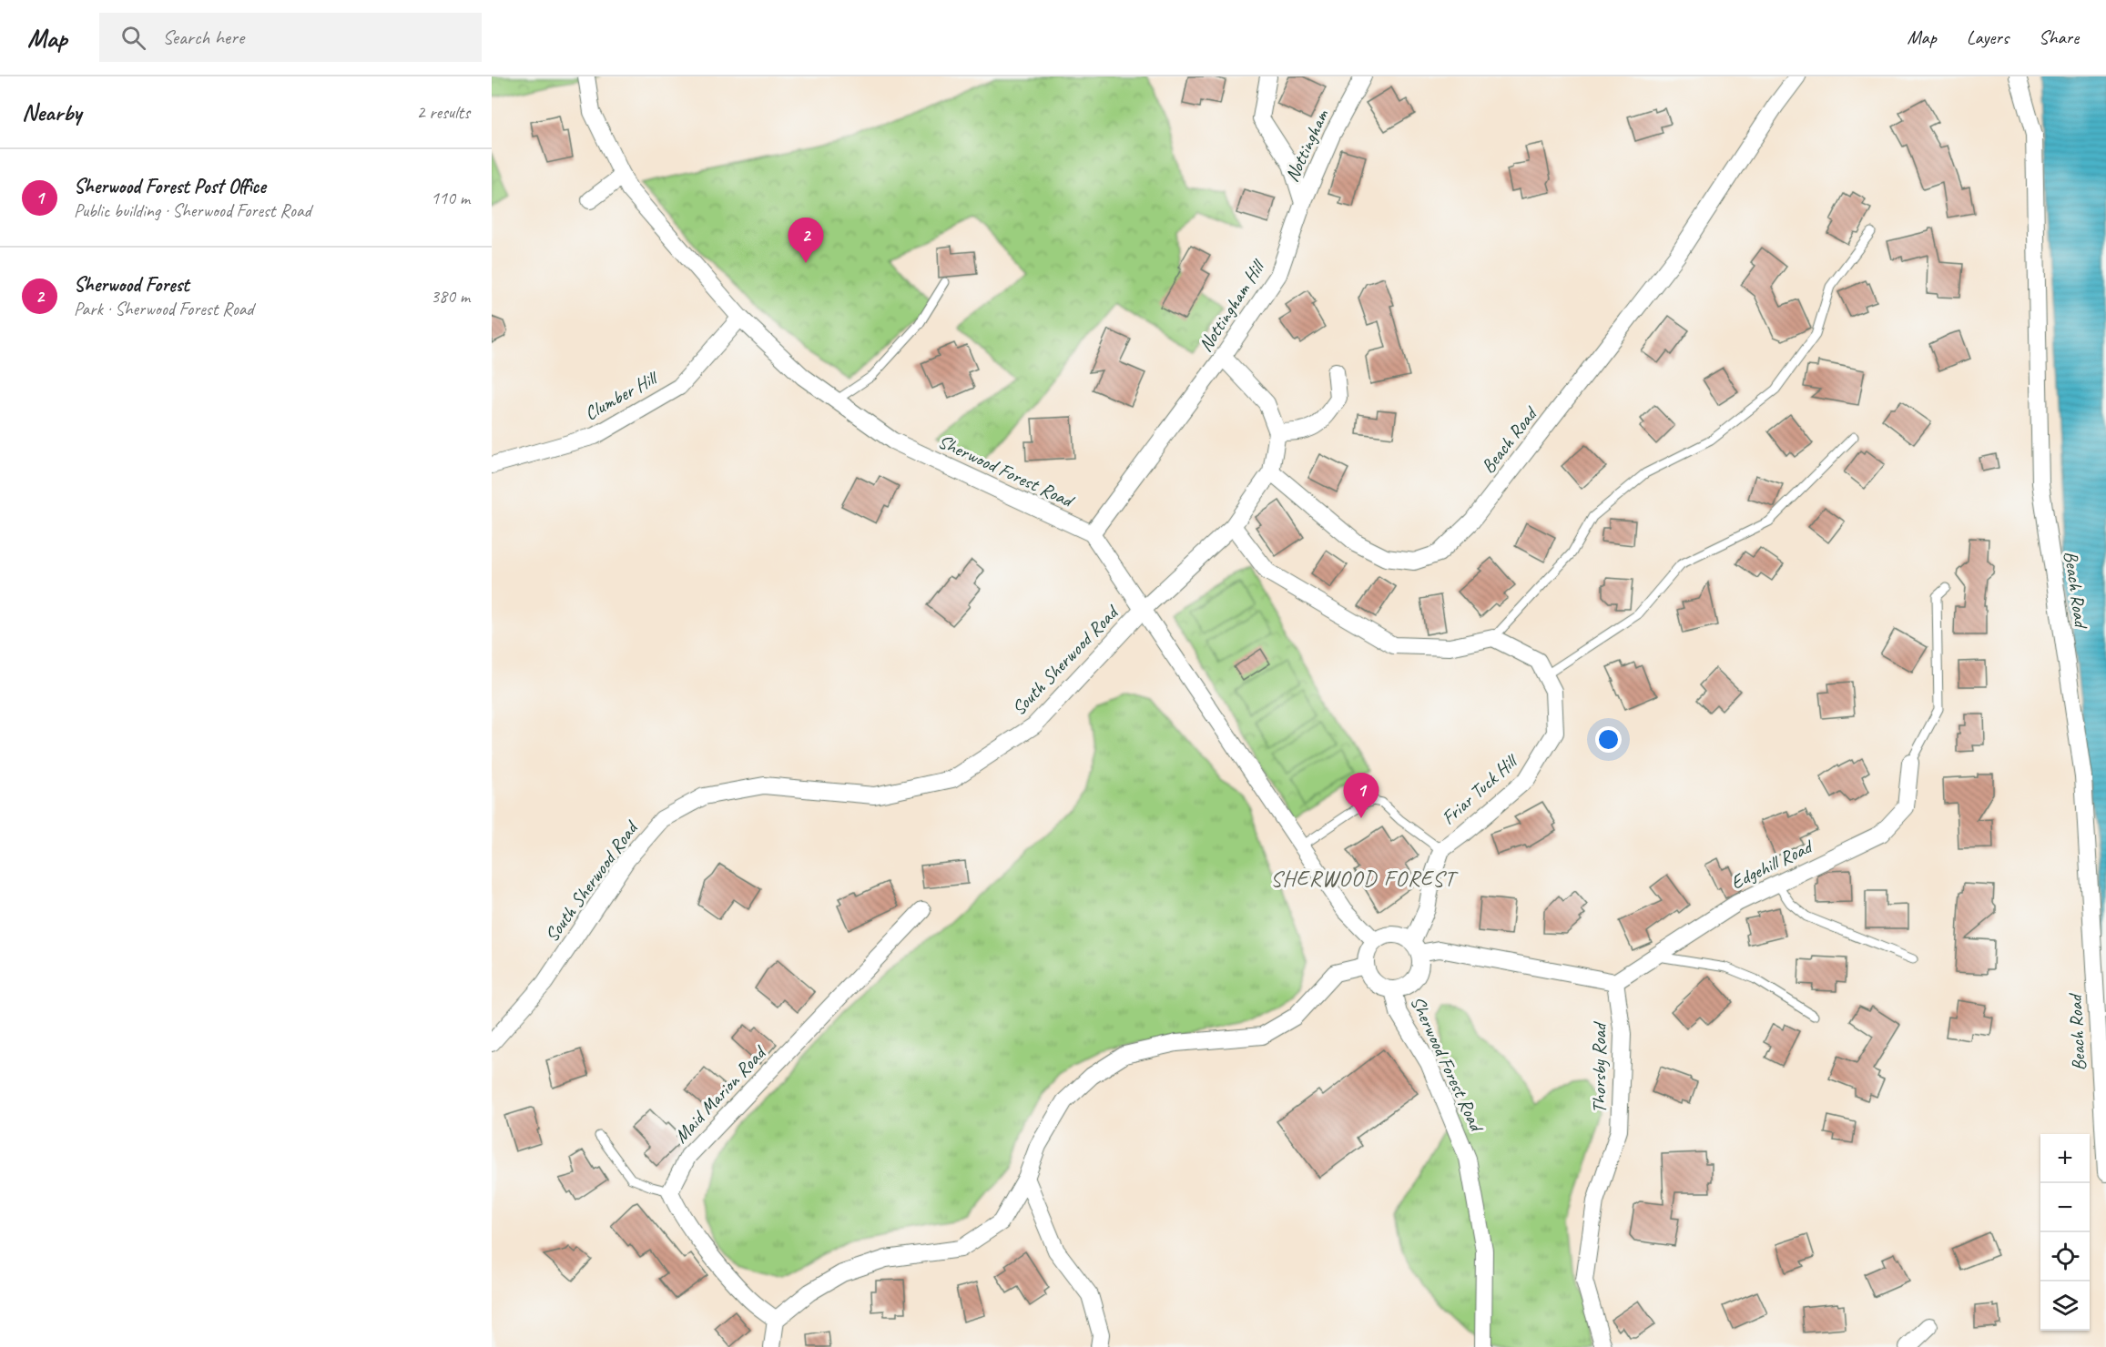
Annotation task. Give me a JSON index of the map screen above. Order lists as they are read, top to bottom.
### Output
{
  "streets": {
    "street": [
      "Nottingham",
      "Nottingham Hill",
      "Clumber Hill",
      "Beach Road",
      "Sherwood Forest Road",
      "South Sherwood Road",
      "Friar Tuck Hill",
      "Edgehill Road",
      "Thorsby Road",
      "Maid Marion Road"
    ]
  },
  "crossings": [
    ["Nottingham", "Nottingham Hill"],
    ["Nottingham Hill", "Sherwood Forest Road"],
    ["Clumber Hill", "Sherwood Forest Road"],
    ["Sherwood Forest Road", "Friar Tuck Hill"],
    ["Edgehill Road", "Thorsby Road"]
  ],
  "districts": ["SHERWOOD FOREST"],
  "page": {
    "header": "Map",
    "search": "Search here",
    "nav": ["Map", "Layers", "Share"],
    "heading": ["Nearby", "2 results"],
    "list": [
      {
        "mark": "1",
        "name": "Sherwood Forest Post Office",
        "note": "Public building · Sherwood Forest Road",
        "value": "110 m"
      },
      {
        "mark": "2",
        "name": "Sherwood Forest",
        "note": "Park · Sherwood Forest Road",
        "value": "380 m"
      }
    ],
    "pins": ["2", "1"],
    "map_buttons": ["+", "−"]
  }
}
